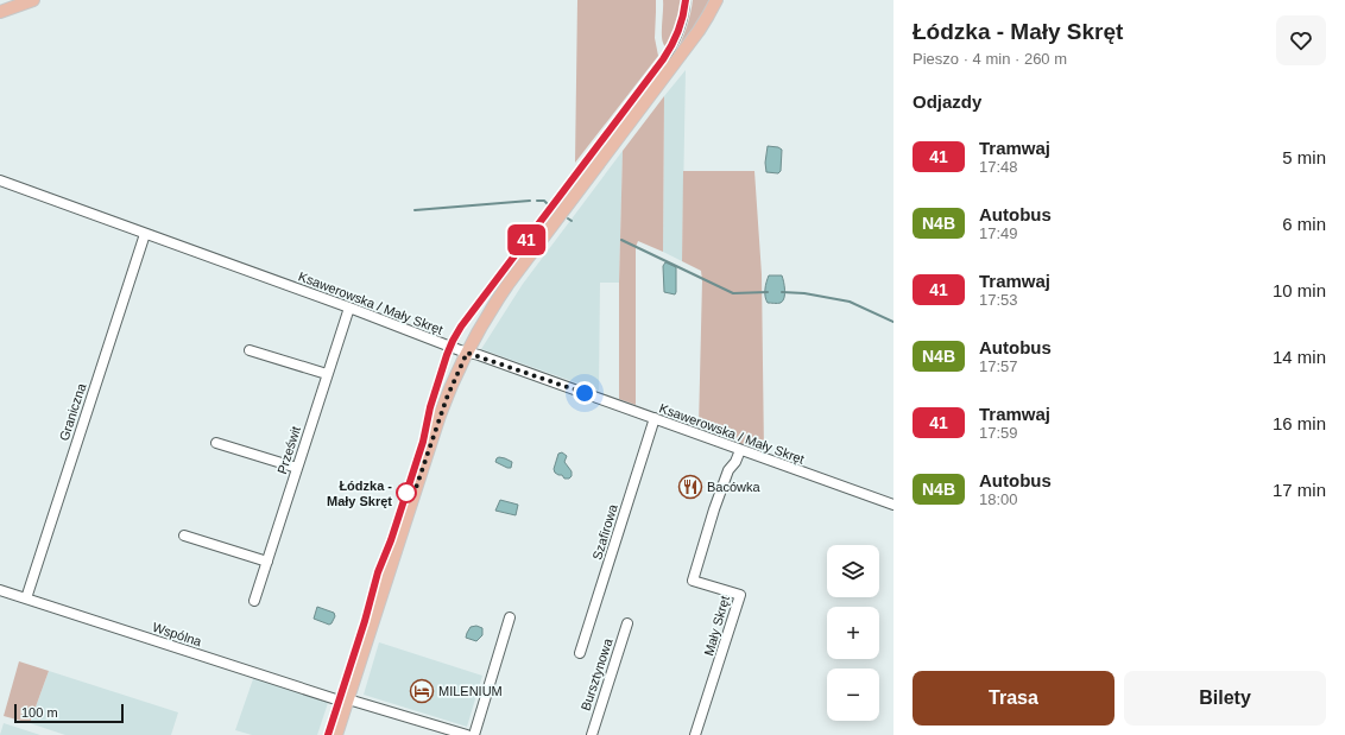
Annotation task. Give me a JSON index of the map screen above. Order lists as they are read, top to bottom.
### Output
{
  "streets": {
    "street": [
      "Ksawerowska / Mały Skręt",
      "Graniczna",
      "Prześwit",
      "Szafirowa",
      "Mały Skręt",
      "Wspólna",
      "Bursztynowa"
    ]
  },
  "crossings": [
    ["Ksawerowska / Mały Skręt", "Graniczna"],
    ["Ksawerowska / Mały Skręt", "Prześwit"],
    ["Ksawerowska / Mały Skręt", "Szafirowa"],
    ["Ksawerowska / Mały Skręt", "Mały Skręt"],
    ["Graniczna", "Wspólna"]
  ],
  "places": {
    "restaurant": ["Bacówka"],
    "other": ["Łódzka - Mały Skręt"],
    "hotel": ["MILENIUM"]
  },
  "lines": ["tram line 41"],
  "scale_bar": "100 m",
  "page": {
    "on_map": "41",
    "heading": [
      ["Łódzka - Mały Skręt", "Pieszo · 4 min · 260 m"],
      "Odjazdy"
    ],
    "list": [
      {
        "mark": "41",
        "name": "Tramwaj",
        "note": "17:48",
        "value": "5 min"
      },
      {
        "mark": "N4B",
        "name": "Autobus",
        "note": "17:49",
        "value": "6 min"
      },
      {
        "mark": "41",
        "name": "Tramwaj",
        "note": "17:53",
        "value": "10 min"
      },
      {
        "mark": "N4B",
        "name": "Autobus",
        "note": "17:57",
        "value": "14 min"
      },
      {
        "mark": "41",
        "name": "Tramwaj",
        "note": "17:59",
        "value": "16 min"
      },
      {
        "mark": "N4B",
        "name": "Autobus",
        "note": "18:00",
        "value": "17 min"
      }
    ],
    "map_buttons": ["+", "−"],
    "buttons": ["Trasa", "Bilety"],
    "scale": "100 m"
  }
}
